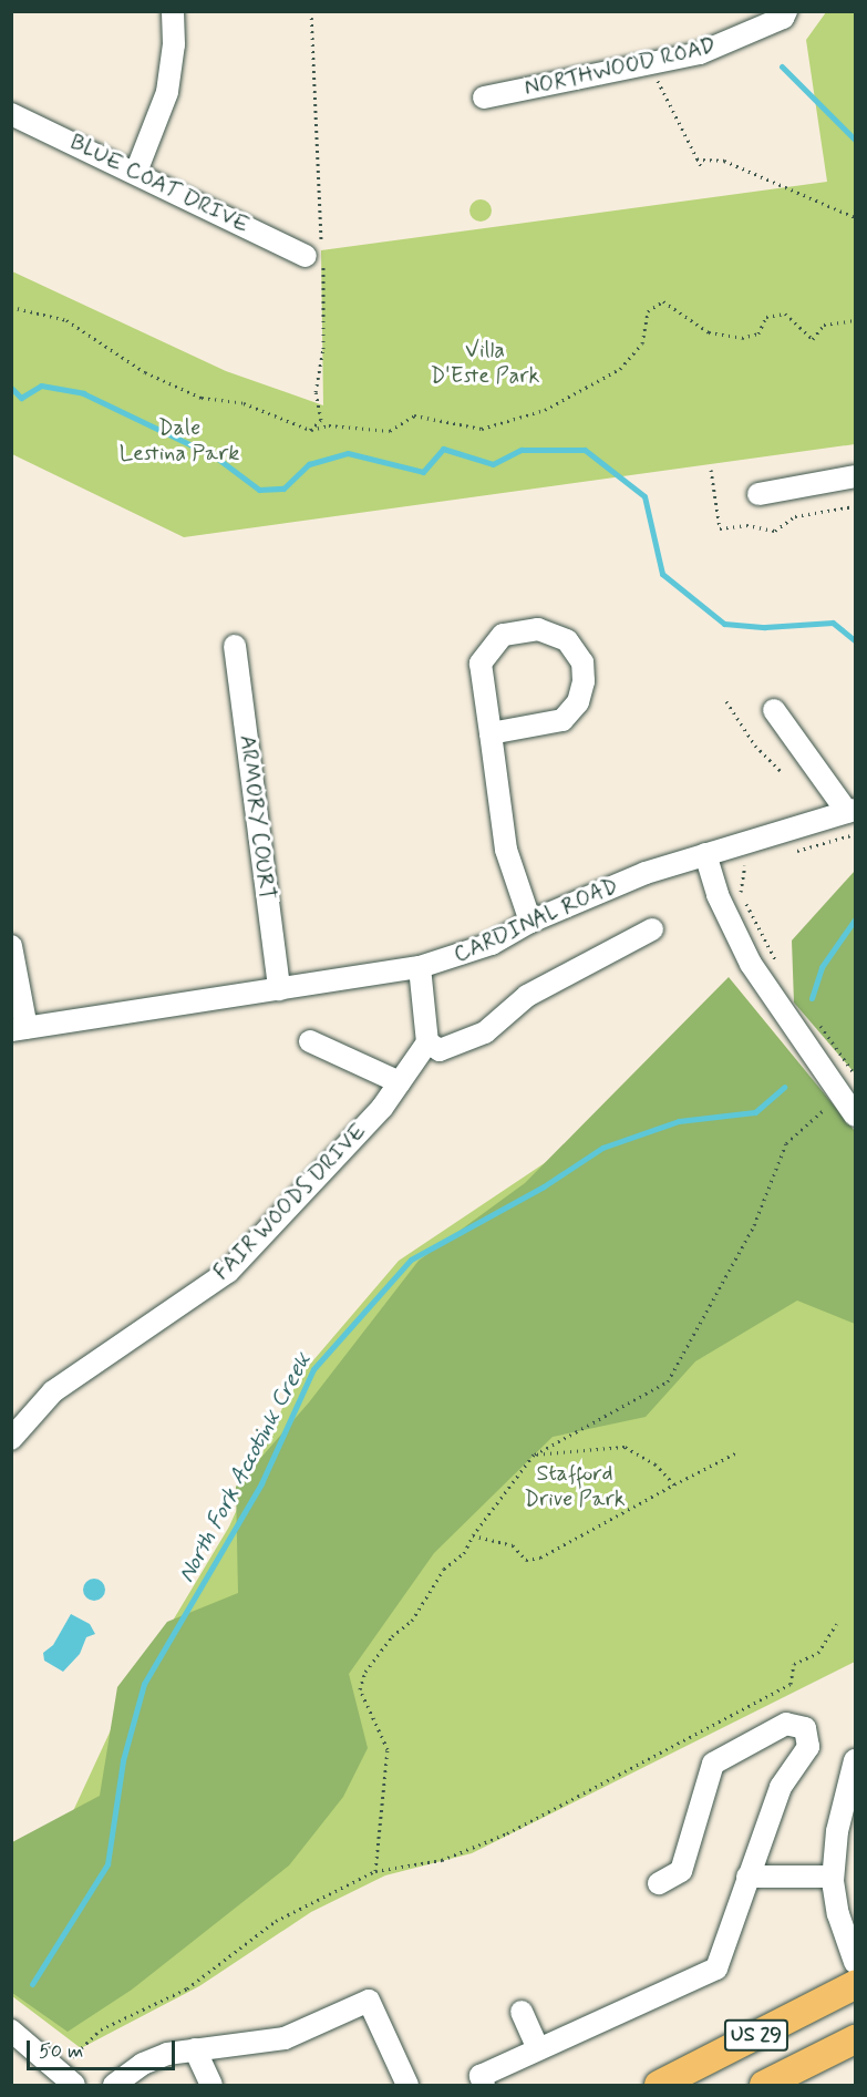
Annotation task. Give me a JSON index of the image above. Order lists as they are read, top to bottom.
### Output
{
  "streets": {
    "main road": ["US 29"],
    "street": [
      "NORTHWOOD ROAD",
      "BLUE COAT DRIVE",
      "ARMORY COURT",
      "CARDINAL ROAD",
      "FAIR WOODS DRIVE"
    ]
  },
  "crossings": [
    ["ARMORY COURT", "CARDINAL ROAD"]
  ],
  "water": ["North Fork Accotink Creek"],
  "parks": ["Villa D'Este Park", "Dale Lestina Park", "Stafford Drive Park"],
  "scale_bar": "50 m"
}
